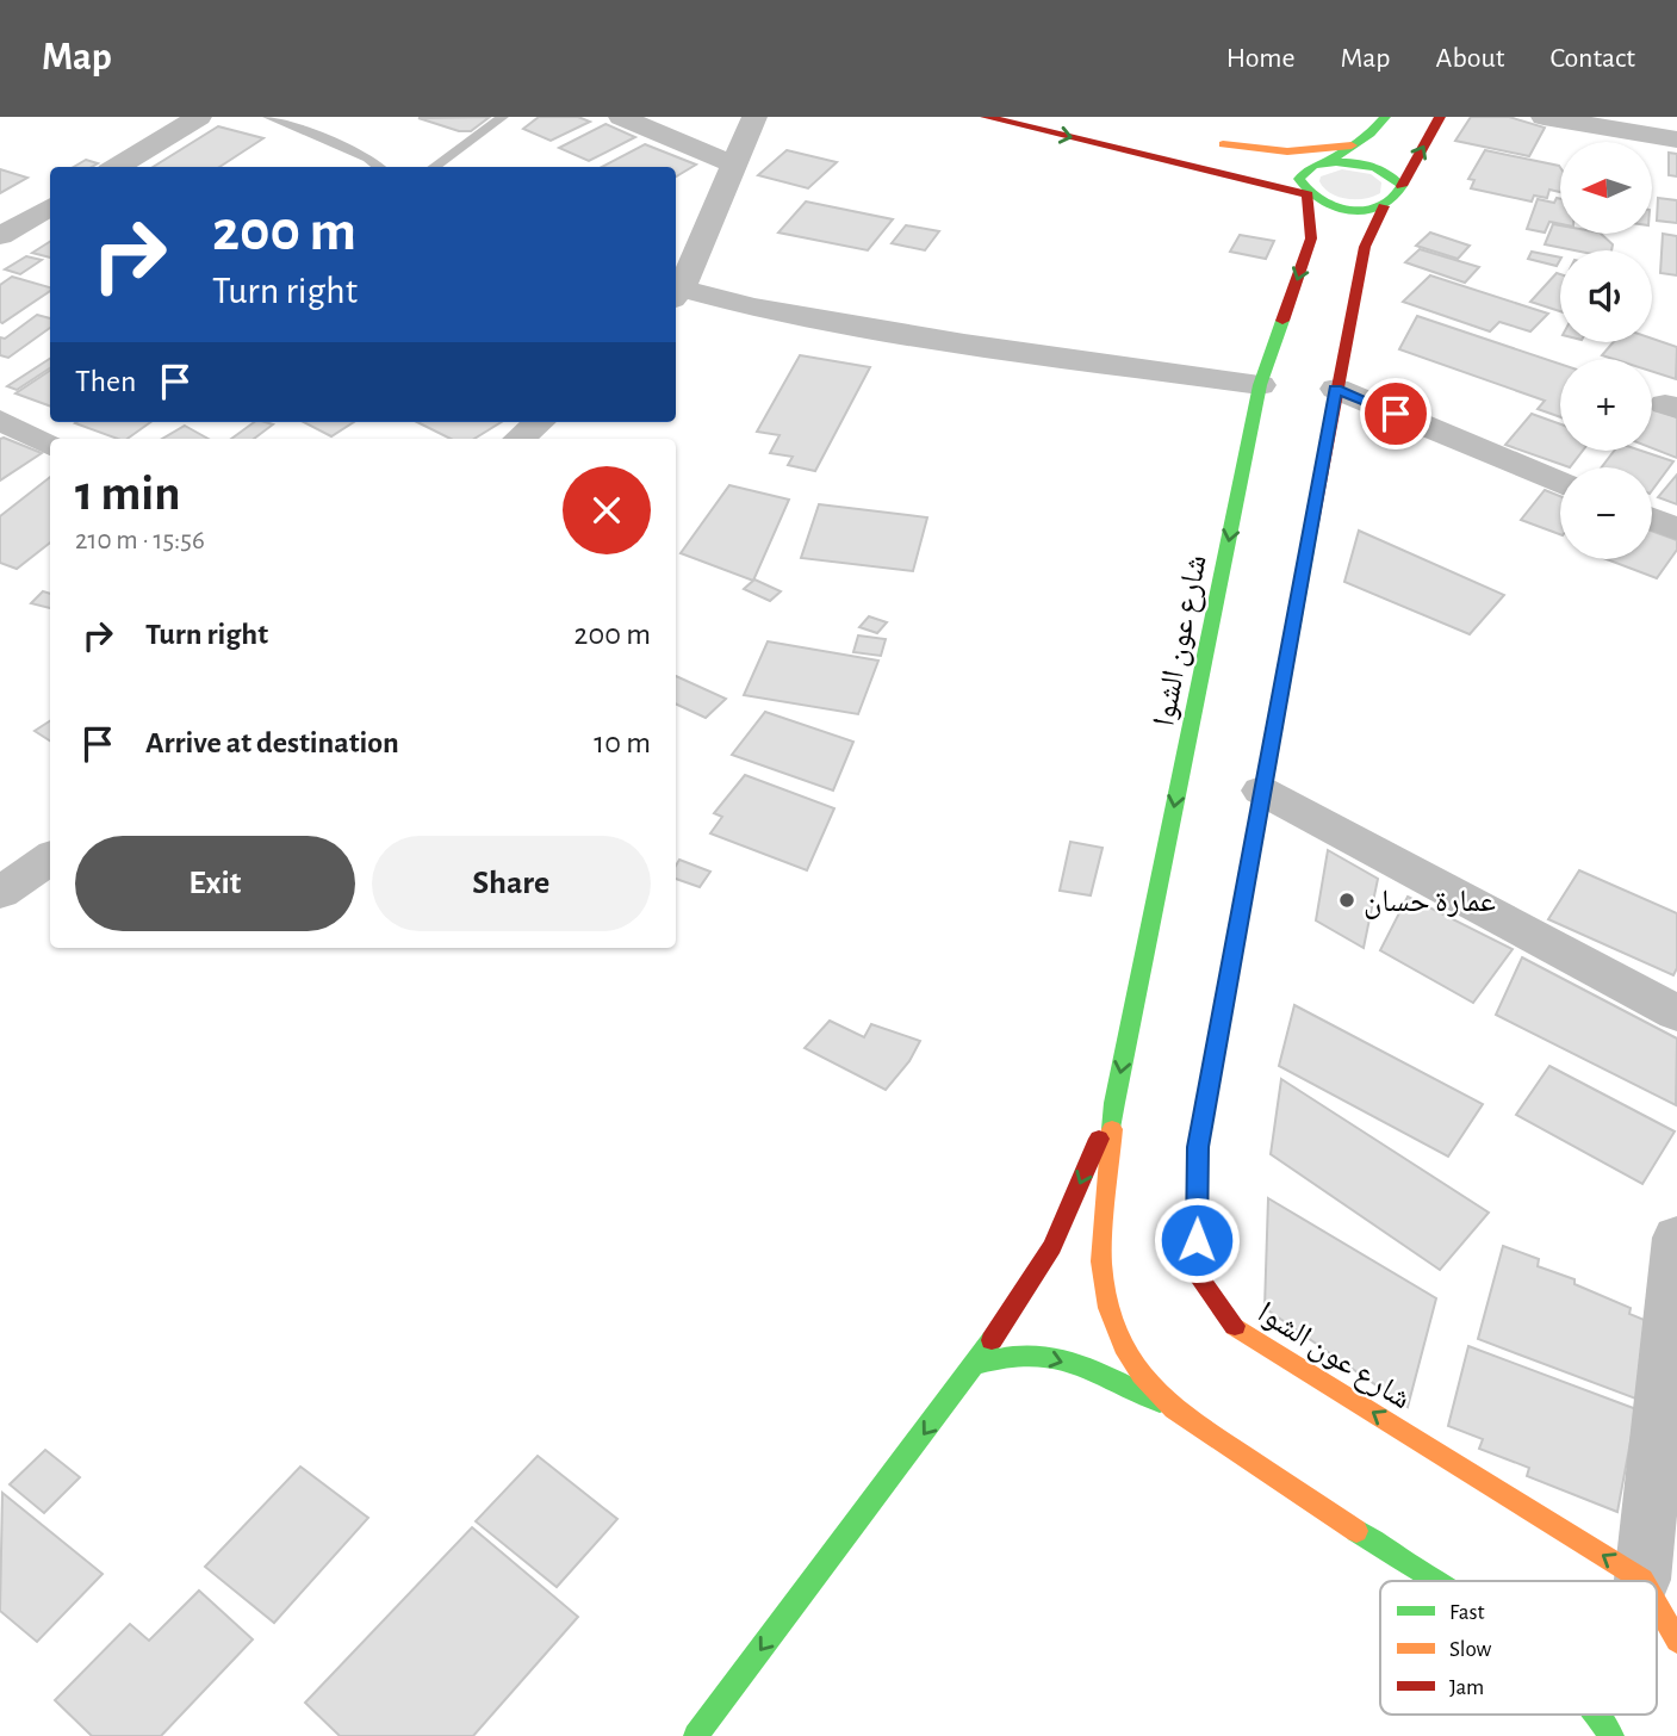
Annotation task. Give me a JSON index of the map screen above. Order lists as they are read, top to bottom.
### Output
{
  "streets": {
    "main road": ["شارع عون الشوا"]
  },
  "places": ["عمارة حسان"],
  "legend": ["Fast", "Slow", "Jam"],
  "north": "left",
  "page": {
    "header": "Map",
    "nav": [
      "Home",
      "Map",
      "About",
      "Contact"
    ],
    "map_buttons": ["+", "−"],
    "turn": ["200 m", "Turn right"],
    "then": "Then",
    "heading": ["1 min", "210 m · 15:56"],
    "list": [
      {
        "name": "Turn right",
        "value": "200 m"
      },
      {
        "name": "Arrive at destination",
        "value": "10 m"
      }
    ],
    "buttons": ["Exit", "Share"]
  }
}
